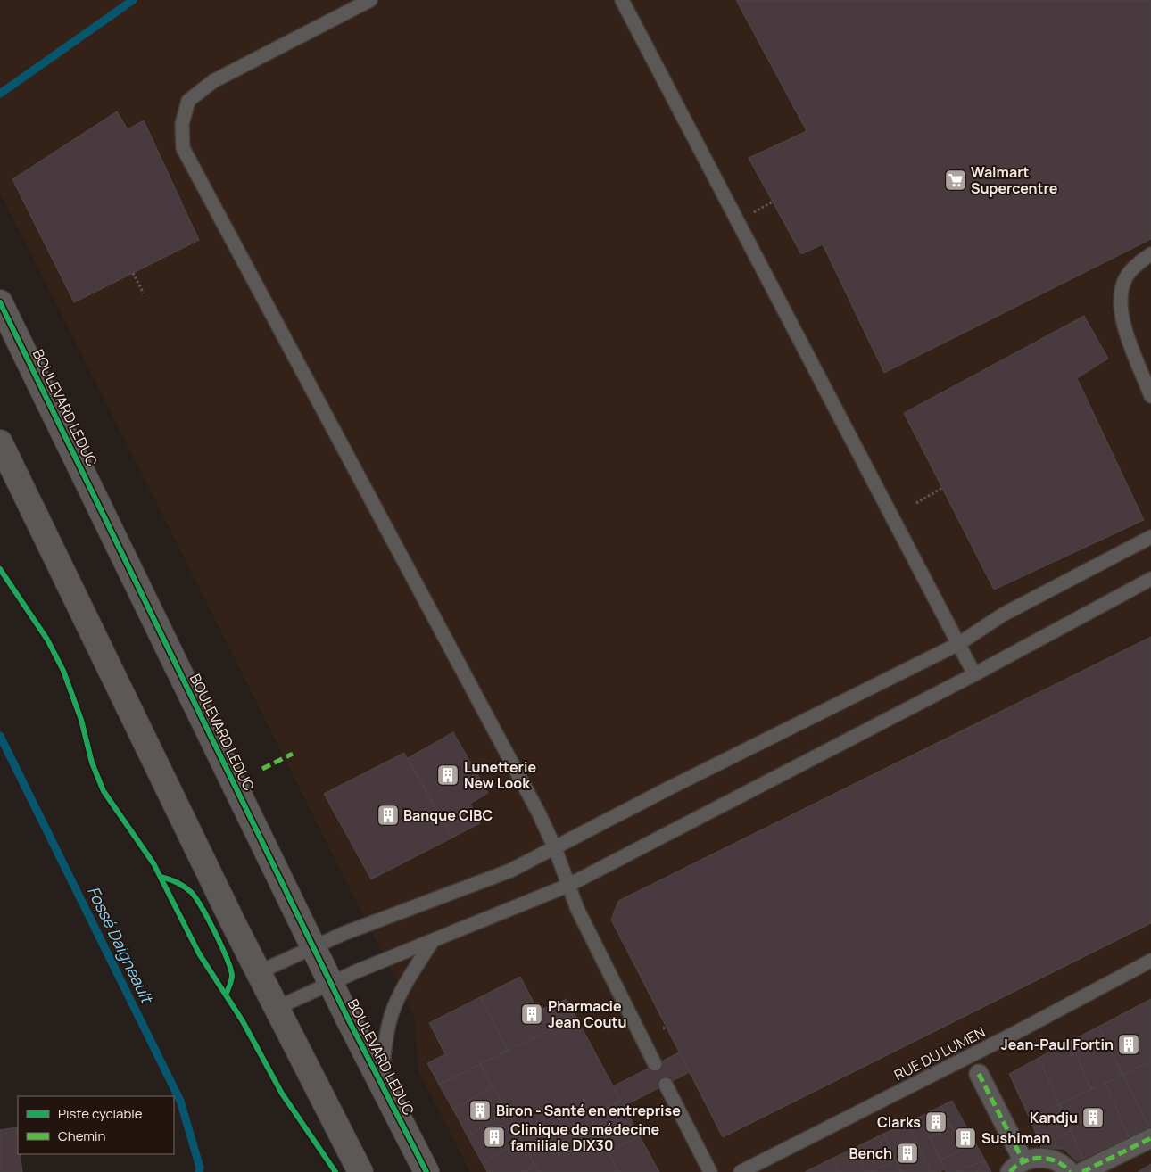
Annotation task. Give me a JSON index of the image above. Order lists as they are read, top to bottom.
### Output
{
  "streets": {
    "street": ["BOULEVARD LEDUC"],
    "lane": ["RUE DU LUMEN"]
  },
  "water": ["Fossé Daigneault"],
  "places": {
    "supermarket": ["Walmart Supercentre"],
    "building": [
      "Lunetterie New Look",
      "Banque CIBC",
      "Pharmacie Jean Coutu",
      "Jean-Paul Fortin",
      "Biron - Santé en entreprise",
      "Kandju",
      "Clarks",
      "Clinique de médecine familiale DIX30",
      "Sushiman",
      "Bench"
    ]
  },
  "legend": ["Piste cyclable", "Chemin"]
}
